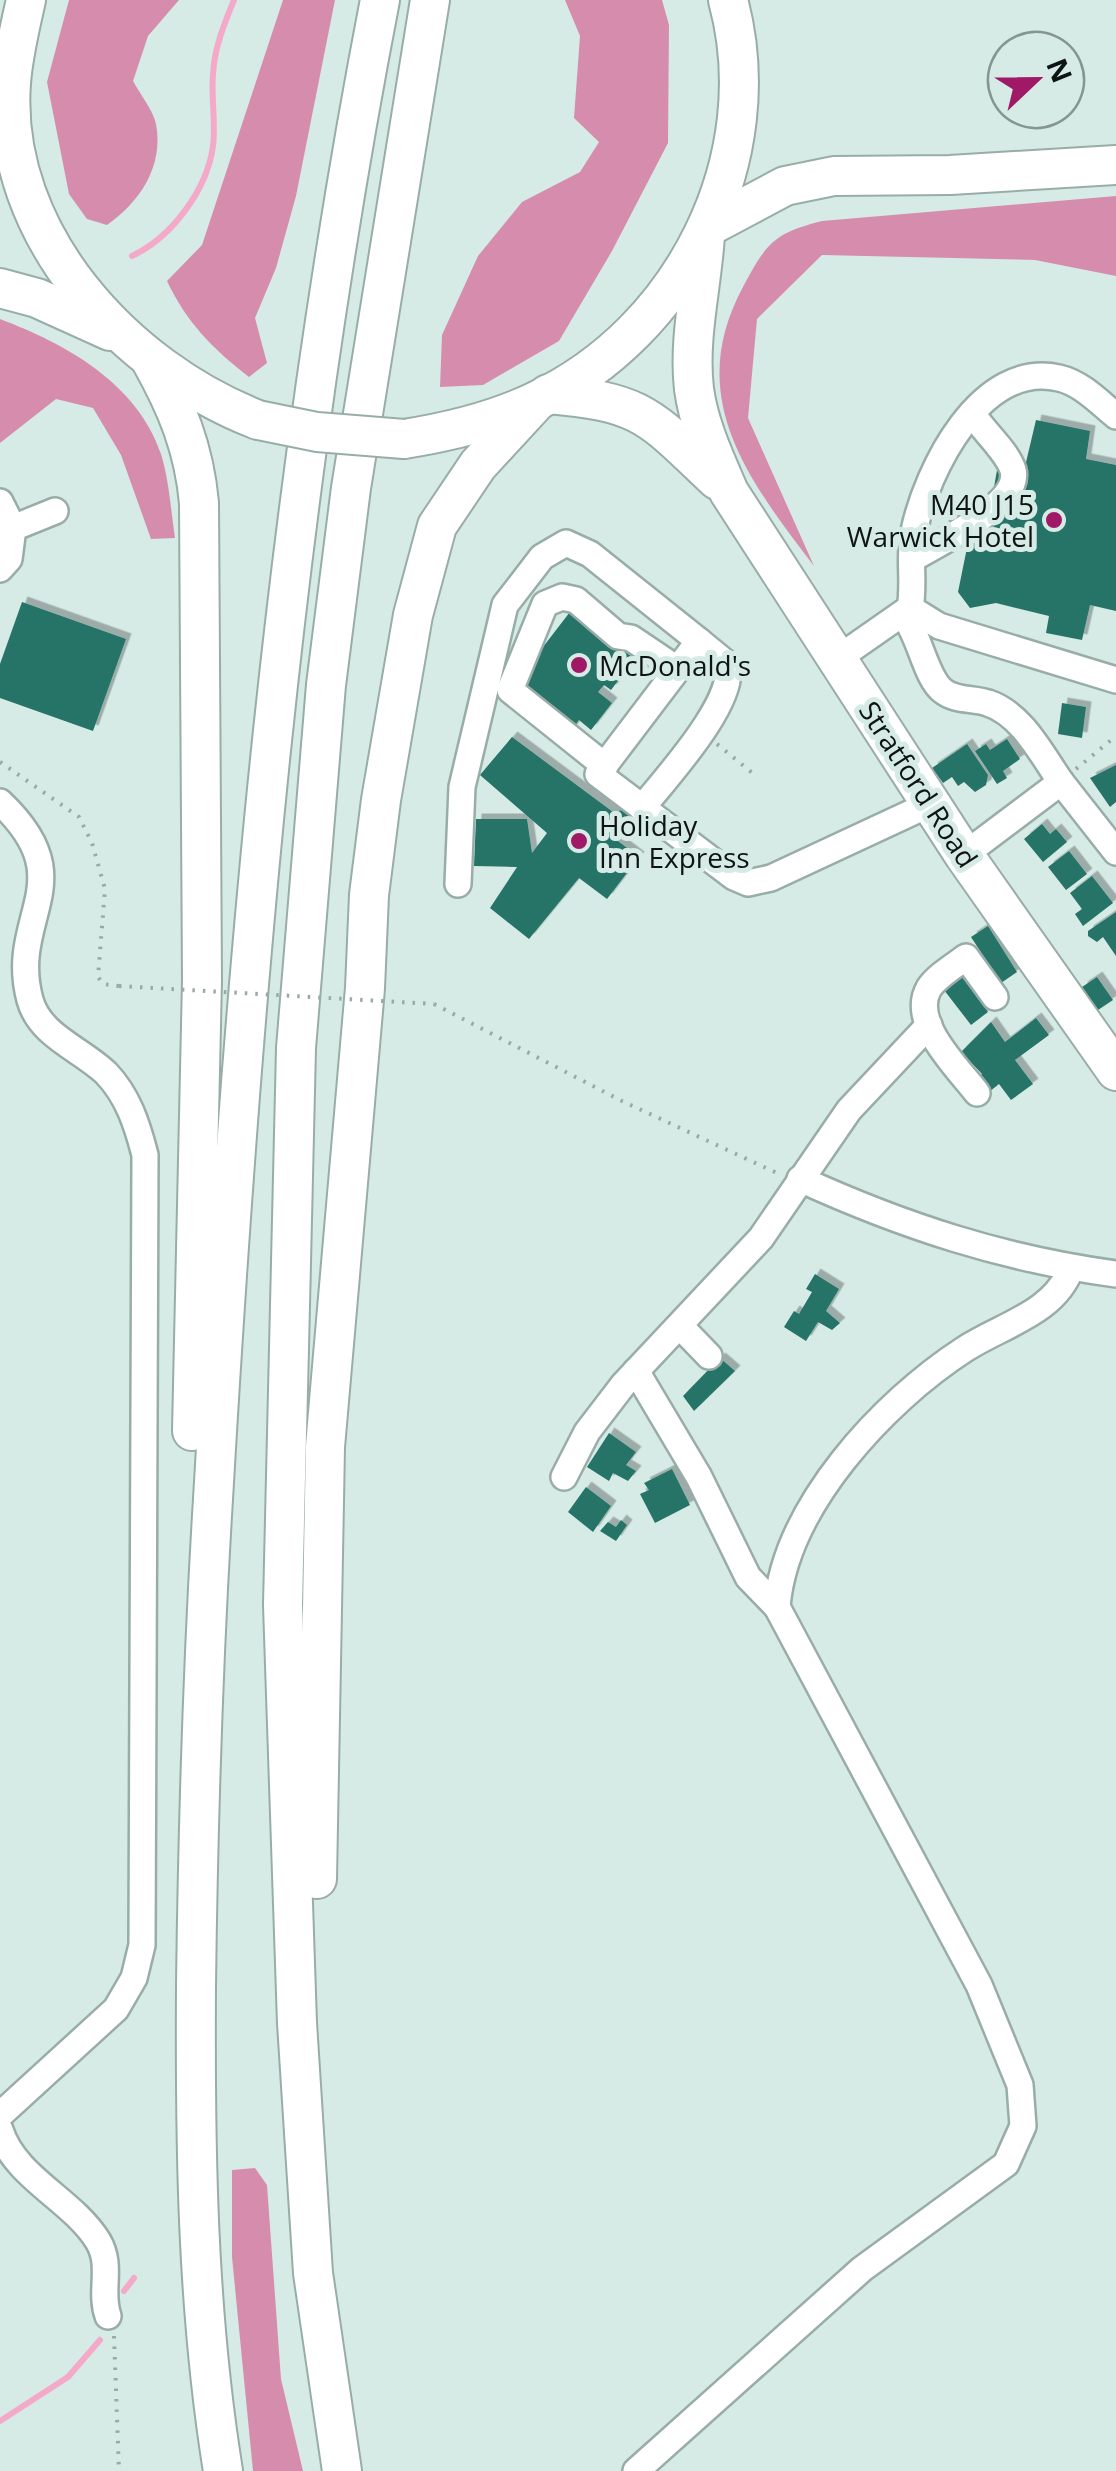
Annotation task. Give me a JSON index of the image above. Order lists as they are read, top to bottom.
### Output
{
  "streets": {
    "highway": ["Stratford Road"]
  },
  "places": ["M40 J15 Warwick Hotel", "McDonald's", "Holiday Inn Express"],
  "north": "right"
}
